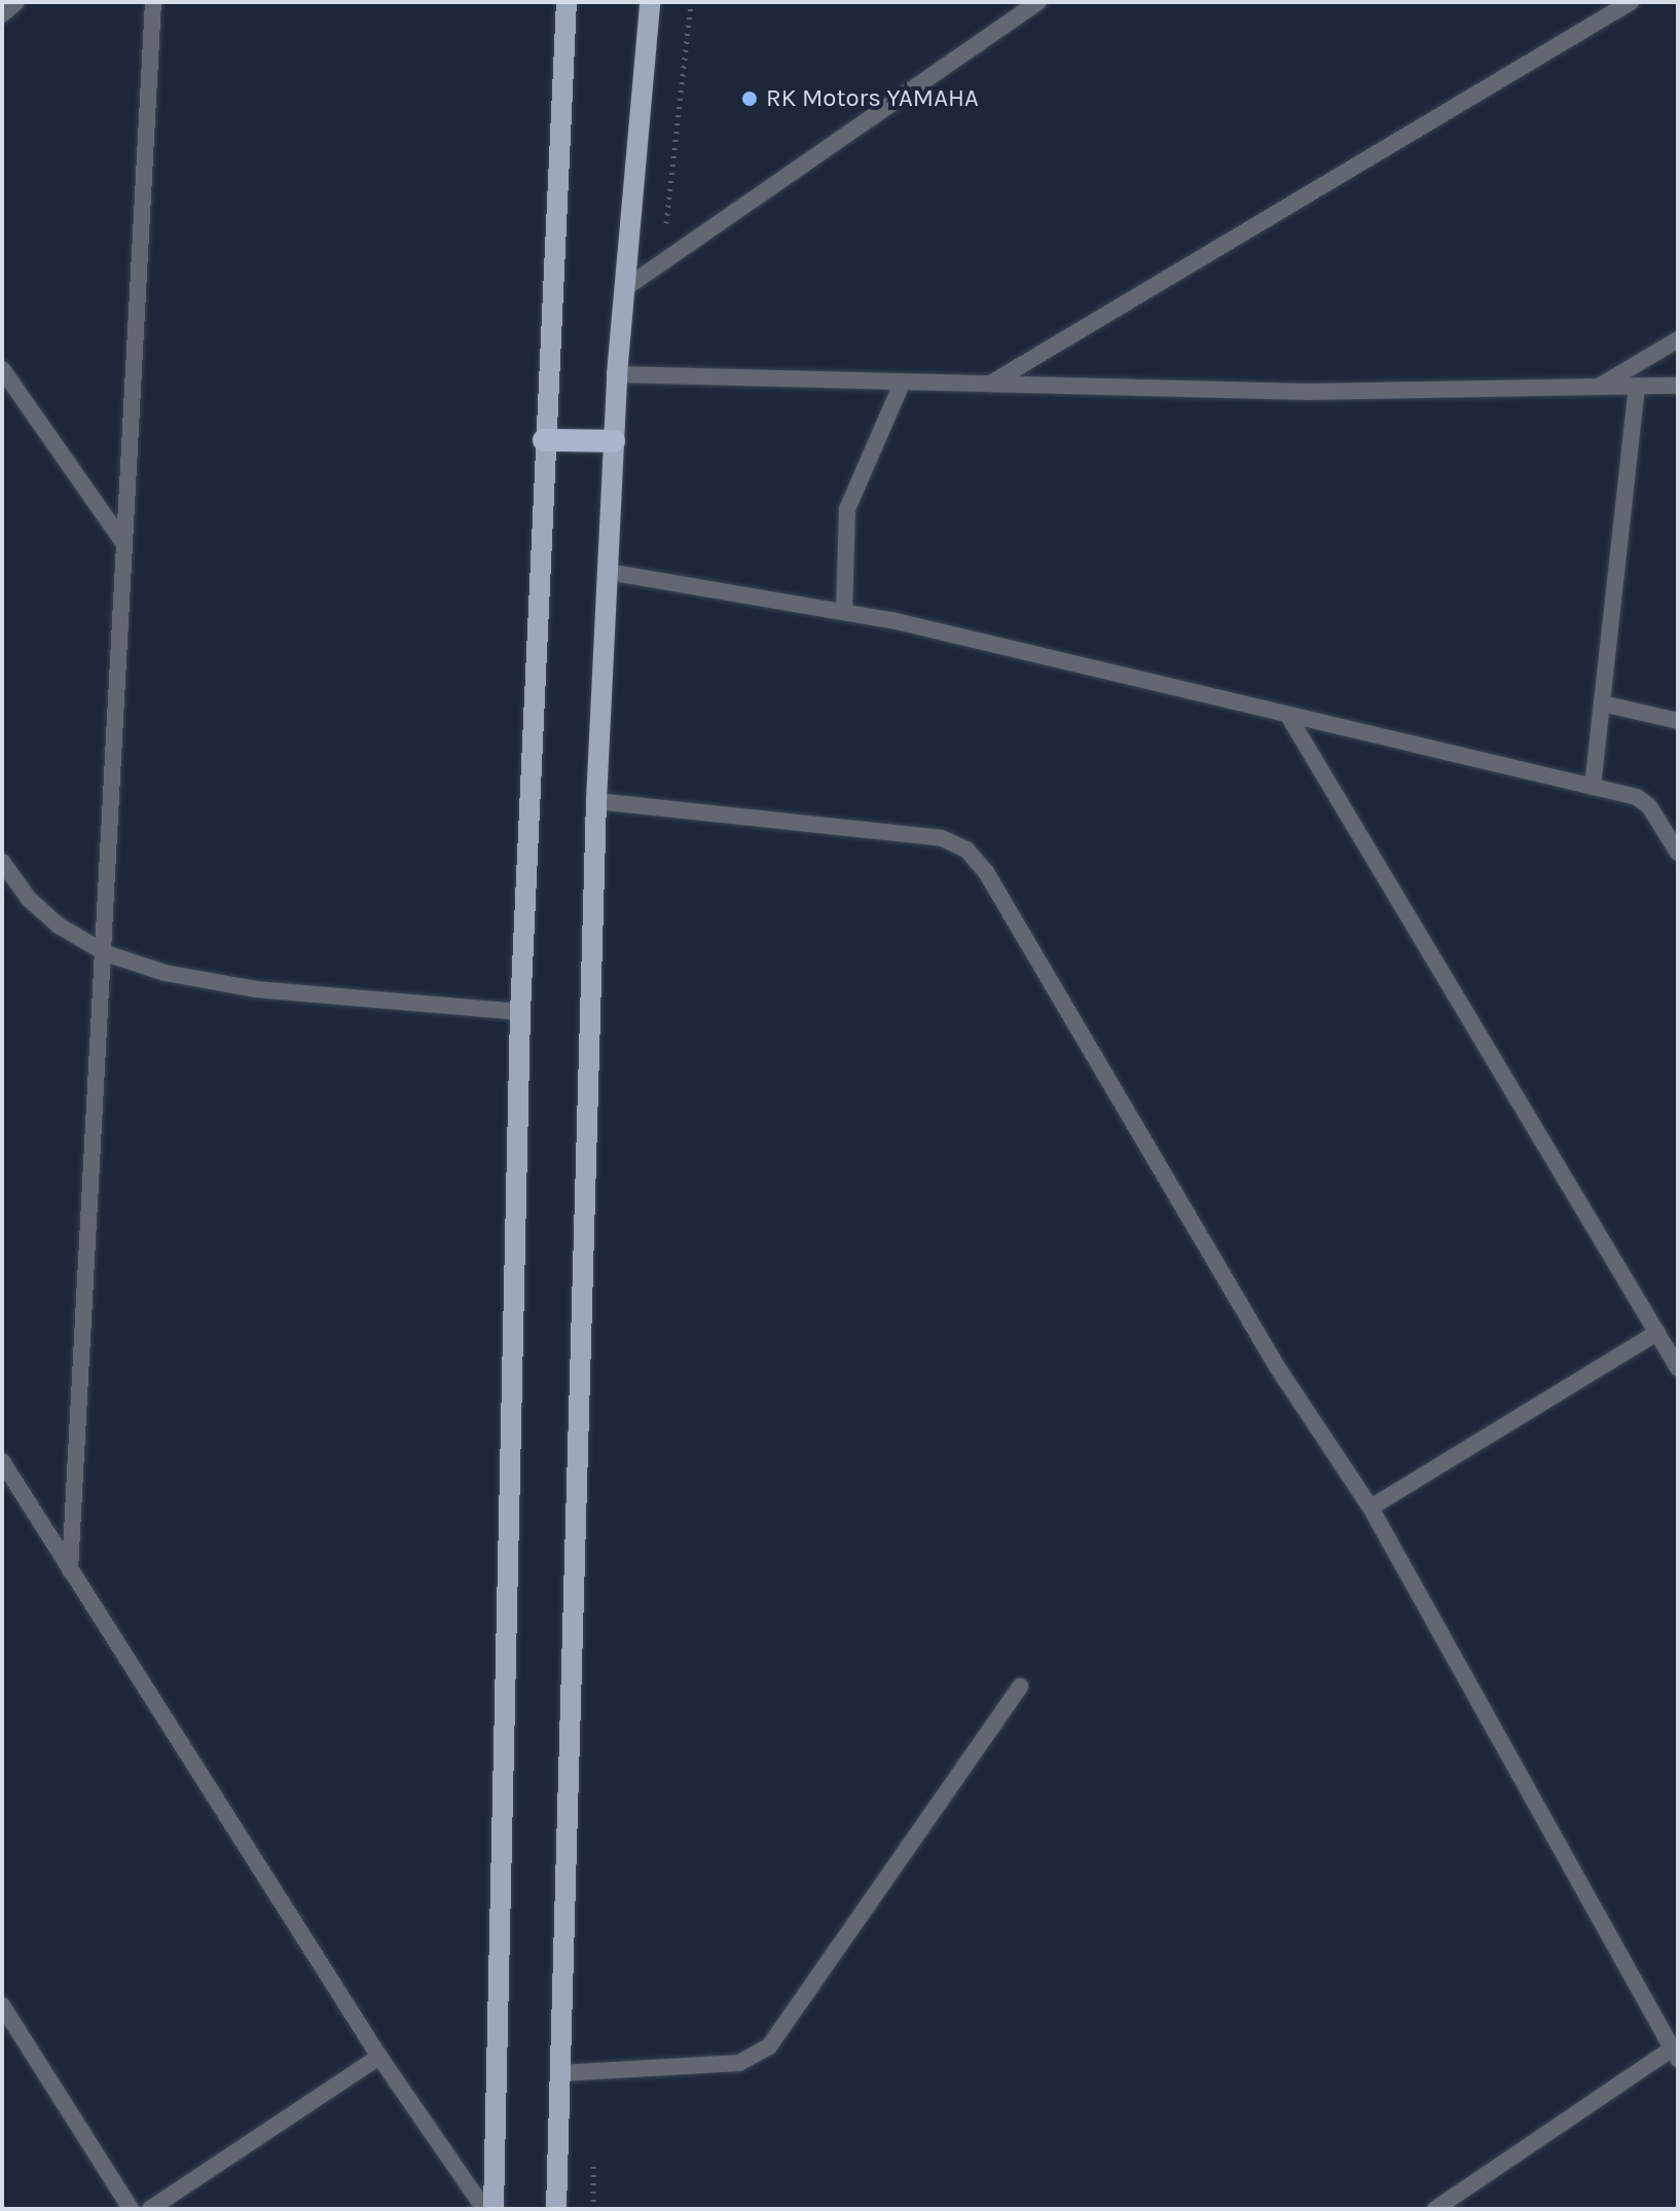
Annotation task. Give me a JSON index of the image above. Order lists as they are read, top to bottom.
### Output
{
  "places": ["RK Motors YAMAHA"]
}
